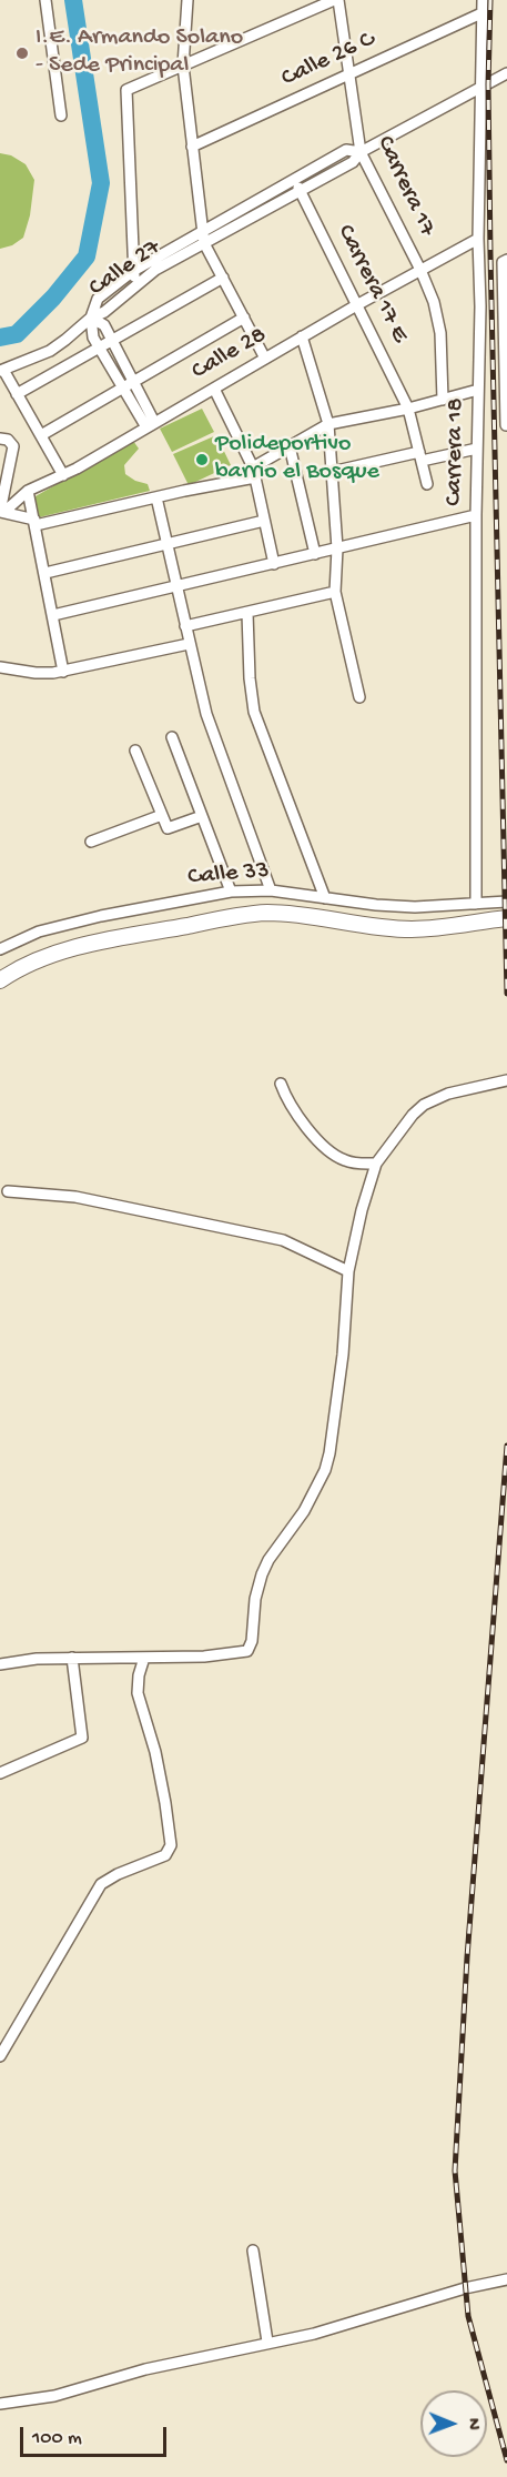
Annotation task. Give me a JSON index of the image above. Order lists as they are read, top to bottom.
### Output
{
  "streets": {
    "street": [
      "Calle 26 C",
      "Carrera 17",
      "Calle 27",
      "Carrera 17 E",
      "Calle 28",
      "Carrera 18",
      "Calle 33"
    ]
  },
  "crossings": [
    ["Calle 26 C", "Carrera 17"],
    ["Calle 26 C", "Carrera 18"],
    ["Carrera 17", "Calle 27"],
    ["Carrera 17", "Calle 28"],
    ["Calle 27", "Carrera 17 E"],
    ["Calle 27", "Carrera 18"],
    ["Carrera 17 E", "Calle 28"],
    ["Calle 28", "Carrera 18"],
    ["Carrera 18", "Calle 33"]
  ],
  "places": ["I.E. Armando Solano - Sede Principal", "Polideportivo barrio el Bosque"],
  "scale_bar": "100 m",
  "north": "right"
}
